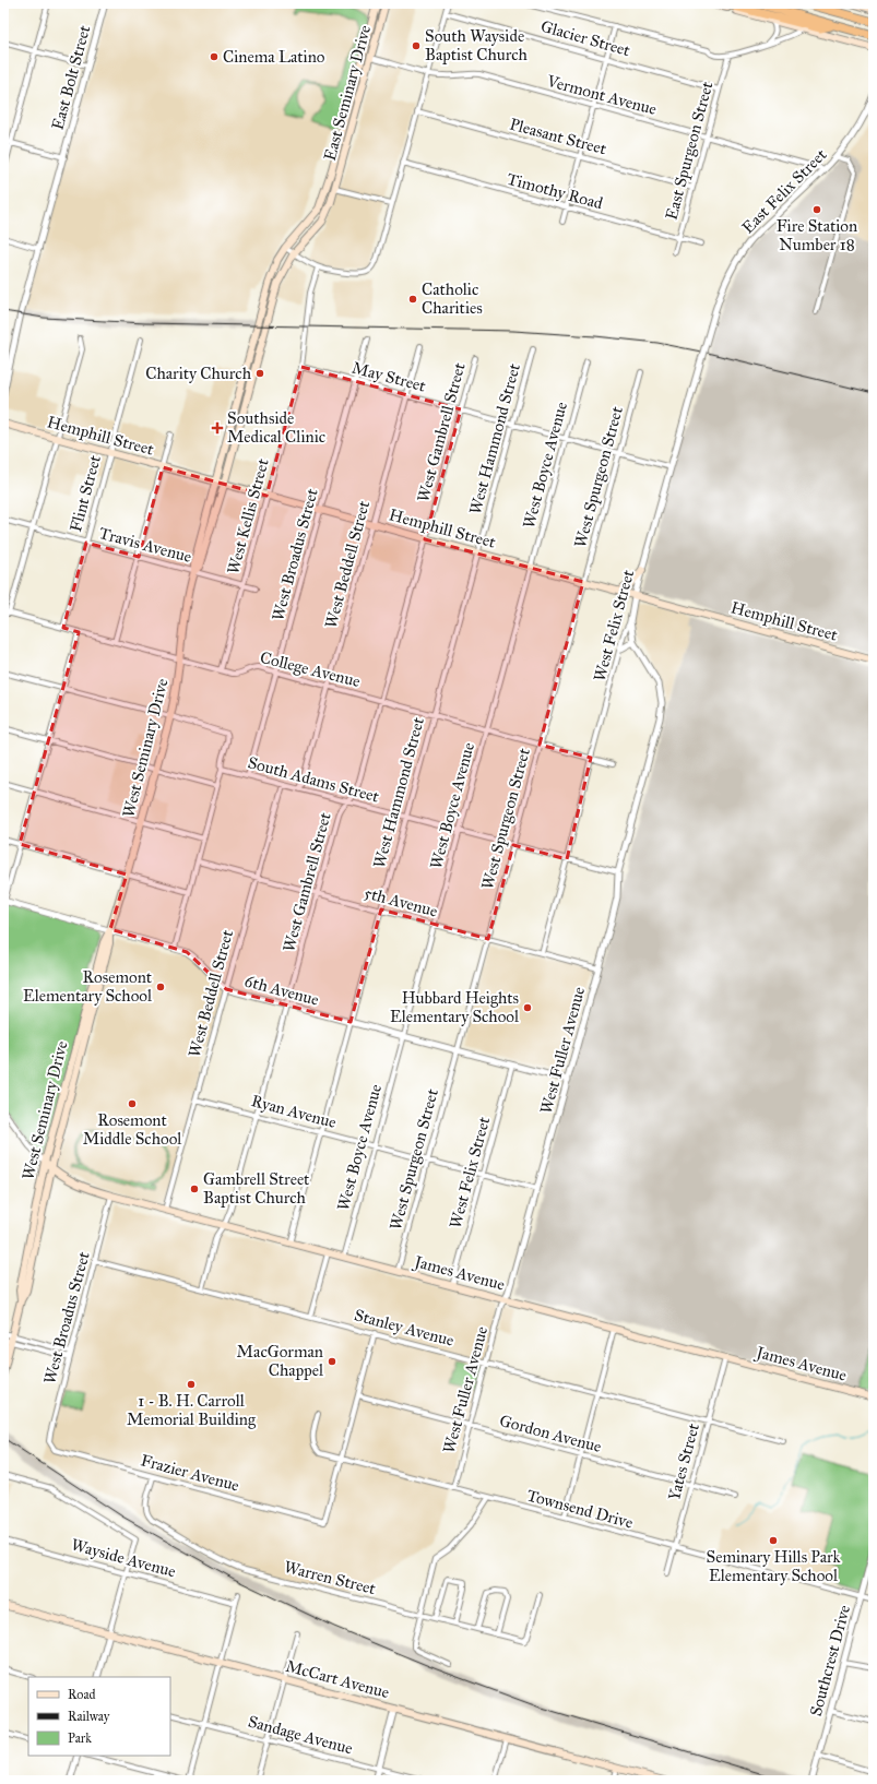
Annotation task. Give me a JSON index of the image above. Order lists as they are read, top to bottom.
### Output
{
  "streets": {
    "main road": [
      "East Seminary Drive",
      "Hemphill Street",
      "West Seminary Drive",
      "James Avenue",
      "McCart Avenue"
    ],
    "street": [
      "Glacier Street",
      "East Bolt Street",
      "Vermont Avenue",
      "Pleasant Street",
      "East Spurgeon Street",
      "Timothy Road",
      "East Felix Street",
      "May Street",
      "West Gambrell Street",
      "West Hammond Street",
      "West Boyce Avenue",
      "West Spurgeon Street",
      "Flint Street",
      "West Kellis Street",
      "Travis Avenue",
      "West Broadus Street",
      "West Beddell Street",
      "West Felix Street",
      "College Avenue",
      "South Adams Street",
      "5th Avenue",
      "6th Avenue",
      "West Fuller Avenue",
      "Ryan Avenue",
      "Stanley Avenue",
      "Gordon Avenue",
      "Yates Street",
      "Frazier Avenue",
      "Townsend Drive",
      "Wayside Avenue",
      "Warren Street",
      "Southcrest Drive",
      "Sandage Avenue"
    ]
  },
  "crossings": [
    ["Glacier Street", "East Spurgeon Street"],
    ["East Seminary Drive", "Vermont Avenue"],
    ["East Seminary Drive", "West Seminary Drive"],
    ["Vermont Avenue", "East Spurgeon Street"],
    ["Vermont Avenue", "East Felix Street"],
    ["Pleasant Street", "East Spurgeon Street"],
    ["East Spurgeon Street", "Timothy Road"],
    ["East Felix Street", "West Felix Street"],
    ["May Street", "West Gambrell Street"],
    ["May Street", "West Hammond Street"],
    ["May Street", "West Boyce Avenue"],
    ["May Street", "West Spurgeon Street"],
    ["May Street", "West Kellis Street"],
    ["May Street", "West Broadus Street"],
    ["May Street", "West Beddell Street"],
    ["May Street", "West Felix Street"],
    ["West Gambrell Street", "Hemphill Street"],
    ["West Gambrell Street", "College Avenue"],
    ["West Gambrell Street", "South Adams Street"],
    ["West Gambrell Street", "5th Avenue"],
    ["West Gambrell Street", "6th Avenue"],
    ["West Gambrell Street", "Ryan Avenue"],
    ["West Gambrell Street", "James Avenue"],
    ["West Gambrell Street", "Stanley Avenue"],
    ["Hemphill Street", "West Hammond Street"],
    ["Hemphill Street", "West Boyce Avenue"],
    ["Hemphill Street", "West Spurgeon Street"],
    ["Hemphill Street", "Flint Street"],
    ["Hemphill Street", "West Kellis Street"],
    ["Hemphill Street", "West Broadus Street"],
    ["Hemphill Street", "West Beddell Street"],
    ["Hemphill Street", "West Felix Street"],
    ["Hemphill Street", "West Seminary Drive"],
    ["West Hammond Street", "College Avenue"],
    ["West Hammond Street", "South Adams Street"],
    ["West Hammond Street", "5th Avenue"],
    ["West Hammond Street", "6th Avenue"],
    ["West Hammond Street", "Ryan Avenue"],
    ["West Hammond Street", "James Avenue"],
    ["West Boyce Avenue", "College Avenue"],
    ["West Boyce Avenue", "South Adams Street"],
    ["West Boyce Avenue", "5th Avenue"],
    ["West Boyce Avenue", "6th Avenue"],
    ["West Boyce Avenue", "Ryan Avenue"],
    ["West Boyce Avenue", "James Avenue"],
    ["West Spurgeon Street", "College Avenue"],
    ["West Spurgeon Street", "South Adams Street"],
    ["West Spurgeon Street", "5th Avenue"],
    ["West Spurgeon Street", "6th Avenue"],
    ["West Spurgeon Street", "Ryan Avenue"],
    ["West Spurgeon Street", "James Avenue"],
    ["Flint Street", "Travis Avenue"],
    ["Flint Street", "College Avenue"],
    ["West Kellis Street", "Travis Avenue"],
    ["West Kellis Street", "College Avenue"],
    ["Travis Avenue", "West Seminary Drive"],
    ["West Broadus Street", "College Avenue"],
    ["West Broadus Street", "South Adams Street"],
    ["West Broadus Street", "James Avenue"],
    ["West Broadus Street", "Stanley Avenue"],
    ["West Broadus Street", "Frazier Avenue"],
    ["West Beddell Street", "College Avenue"],
    ["West Beddell Street", "South Adams Street"],
    ["West Beddell Street", "5th Avenue"],
    ["West Beddell Street", "6th Avenue"],
    ["West Beddell Street", "Ryan Avenue"],
    ["West Beddell Street", "James Avenue"],
    ["West Felix Street", "College Avenue"],
    ["West Felix Street", "South Adams Street"],
    ["West Felix Street", "5th Avenue"],
    ["West Felix Street", "6th Avenue"],
    ["West Felix Street", "West Fuller Avenue"],
    ["West Felix Street", "Ryan Avenue"],
    ["West Felix Street", "James Avenue"],
    ["College Avenue", "West Seminary Drive"],
    ["West Seminary Drive", "6th Avenue"],
    ["West Seminary Drive", "James Avenue"],
    ["South Adams Street", "West Fuller Avenue"],
    ["5th Avenue", "West Fuller Avenue"],
    ["6th Avenue", "West Fuller Avenue"],
    ["West Fuller Avenue", "Ryan Avenue"],
    ["West Fuller Avenue", "James Avenue"],
    ["West Fuller Avenue", "Stanley Avenue"],
    ["West Fuller Avenue", "Gordon Avenue"],
    ["West Fuller Avenue", "Townsend Drive"],
    ["James Avenue", "Yates Street"],
    ["Stanley Avenue", "Yates Street"],
    ["Gordon Avenue", "Yates Street"],
    ["Yates Street", "Townsend Drive"],
    ["Frazier Avenue", "Townsend Drive"],
    ["Frazier Avenue", "Warren Street"],
    ["Townsend Drive", "Southcrest Drive"]
  ],
  "places": {
    "other": [
      "South Wayside Baptist Church",
      "Cinema Latino",
      "Fire Station Number 18",
      "Catholic Charities",
      "Charity Church",
      "Rosemont Elementary School",
      "Hubbard Heights Elementary School",
      "Rosemont Middle School",
      "Gambrell Street Baptist Church",
      "MacGorman Chappel",
      "1 - B. H. Carroll Memorial Building",
      "Seminary Hills Park Elementary School"
    ],
    "health": ["Southside Medical Clinic"]
  },
  "legend": ["Road", "Railway", "Park"]
}
